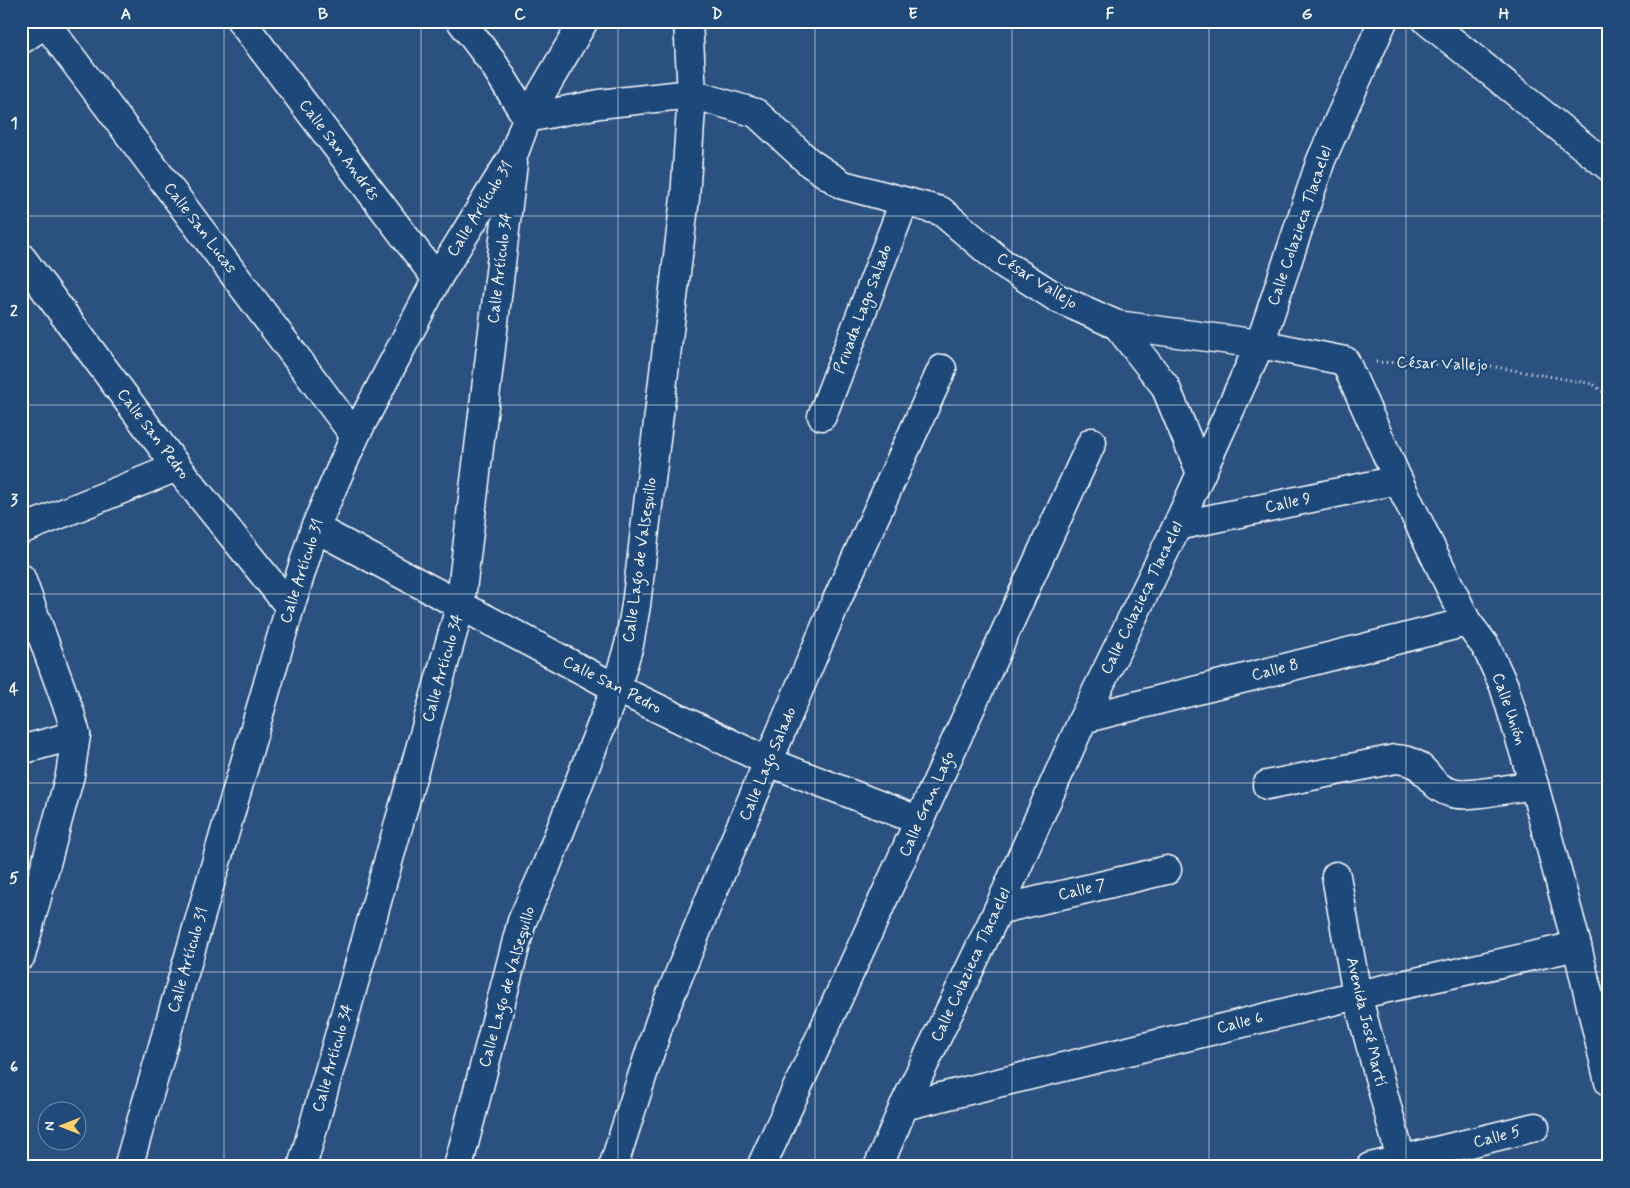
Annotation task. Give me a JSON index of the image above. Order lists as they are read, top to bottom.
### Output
{
  "streets": {
    "street": [
      "Calle San Andrés",
      "Calle Artículo 31",
      "Calle Colazieca Tlacaelel",
      "Calle San Lucas",
      "Calle Artículo 34",
      "César Vallejo",
      "Privada Lago Salado",
      "Calle San Pedro",
      "Calle 9",
      "Calle Lago de Valsequillo",
      "Calle 8",
      "Calle Unión",
      "Calle Lago Salado",
      "Calle Gran Lago",
      "Calle 7",
      "Avenida José Martí",
      "Calle 6",
      "Calle 5"
    ]
  },
  "crossings": [
    ["Calle San Andrés", "Calle Artículo 31"],
    ["Calle Artículo 31", "Calle San Lucas"],
    ["Calle Artículo 31", "Calle Artículo 34"],
    ["Calle Artículo 31", "Calle San Pedro"],
    ["Calle Colazieca Tlacaelel", "César Vallejo"],
    ["Calle Colazieca Tlacaelel", "Calle 9"],
    ["Calle Colazieca Tlacaelel", "Calle 8"],
    ["Calle Colazieca Tlacaelel", "Calle 7"],
    ["Calle Colazieca Tlacaelel", "Calle 6"],
    ["Calle Artículo 34", "Calle San Pedro"],
    ["César Vallejo", "Privada Lago Salado"],
    ["César Vallejo", "Calle Lago de Valsequillo"],
    ["César Vallejo", "Calle Unión"],
    ["Calle San Pedro", "Calle Lago de Valsequillo"],
    ["Calle San Pedro", "Calle Lago Salado"],
    ["Calle San Pedro", "Calle Gran Lago"],
    ["Calle 9", "Calle Unión"],
    ["Calle 8", "Calle Unión"],
    ["Calle Unión", "Calle 6"],
    ["Avenida José Martí", "Calle 6"],
    ["Avenida José Martí", "Calle 5"]
  ],
  "north": "left",
  "grid": {
    "columns": [
      "A",
      "B",
      "C",
      "D",
      "E",
      "F",
      "G",
      "H"
    ],
    "rows": [
      "1",
      "2",
      "3",
      "4",
      "5",
      "6"
    ]
  }
}
